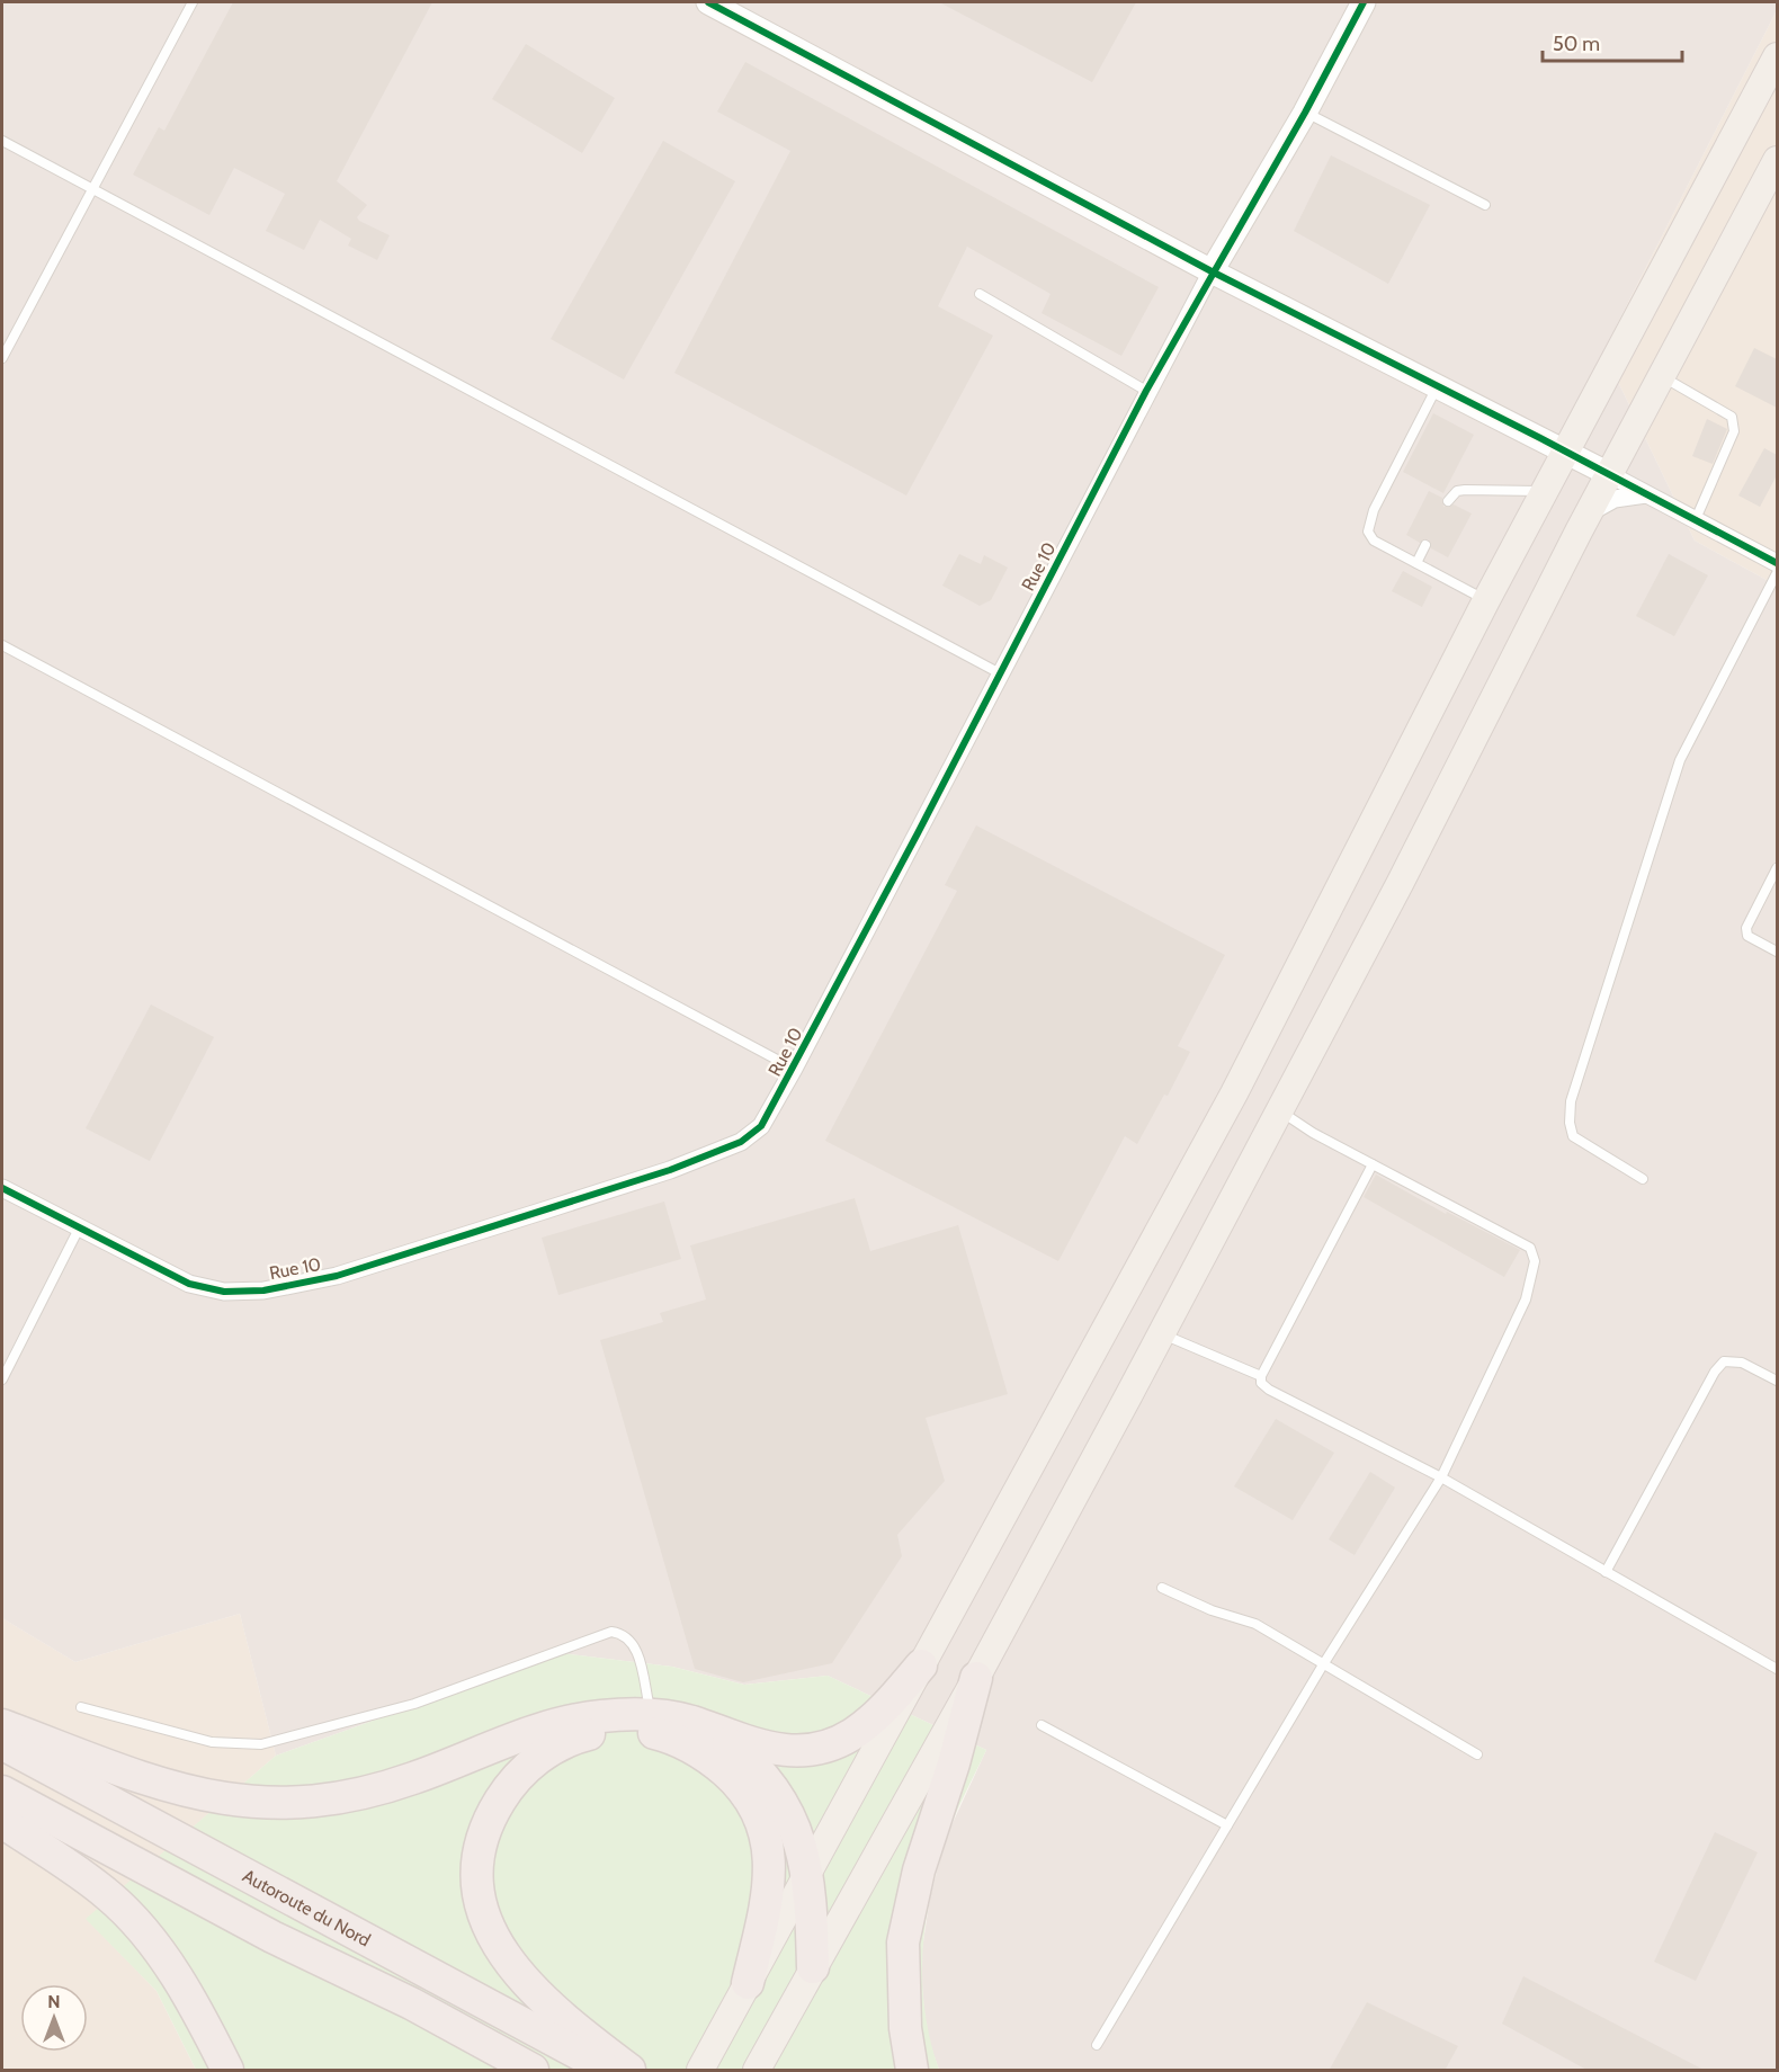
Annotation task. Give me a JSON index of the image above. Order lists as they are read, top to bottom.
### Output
{
  "streets": {
    "highway": ["Autoroute du Nord"],
    "street": ["Rue 10"]
  },
  "scale_bar": "50 m",
  "north": "top"
}
